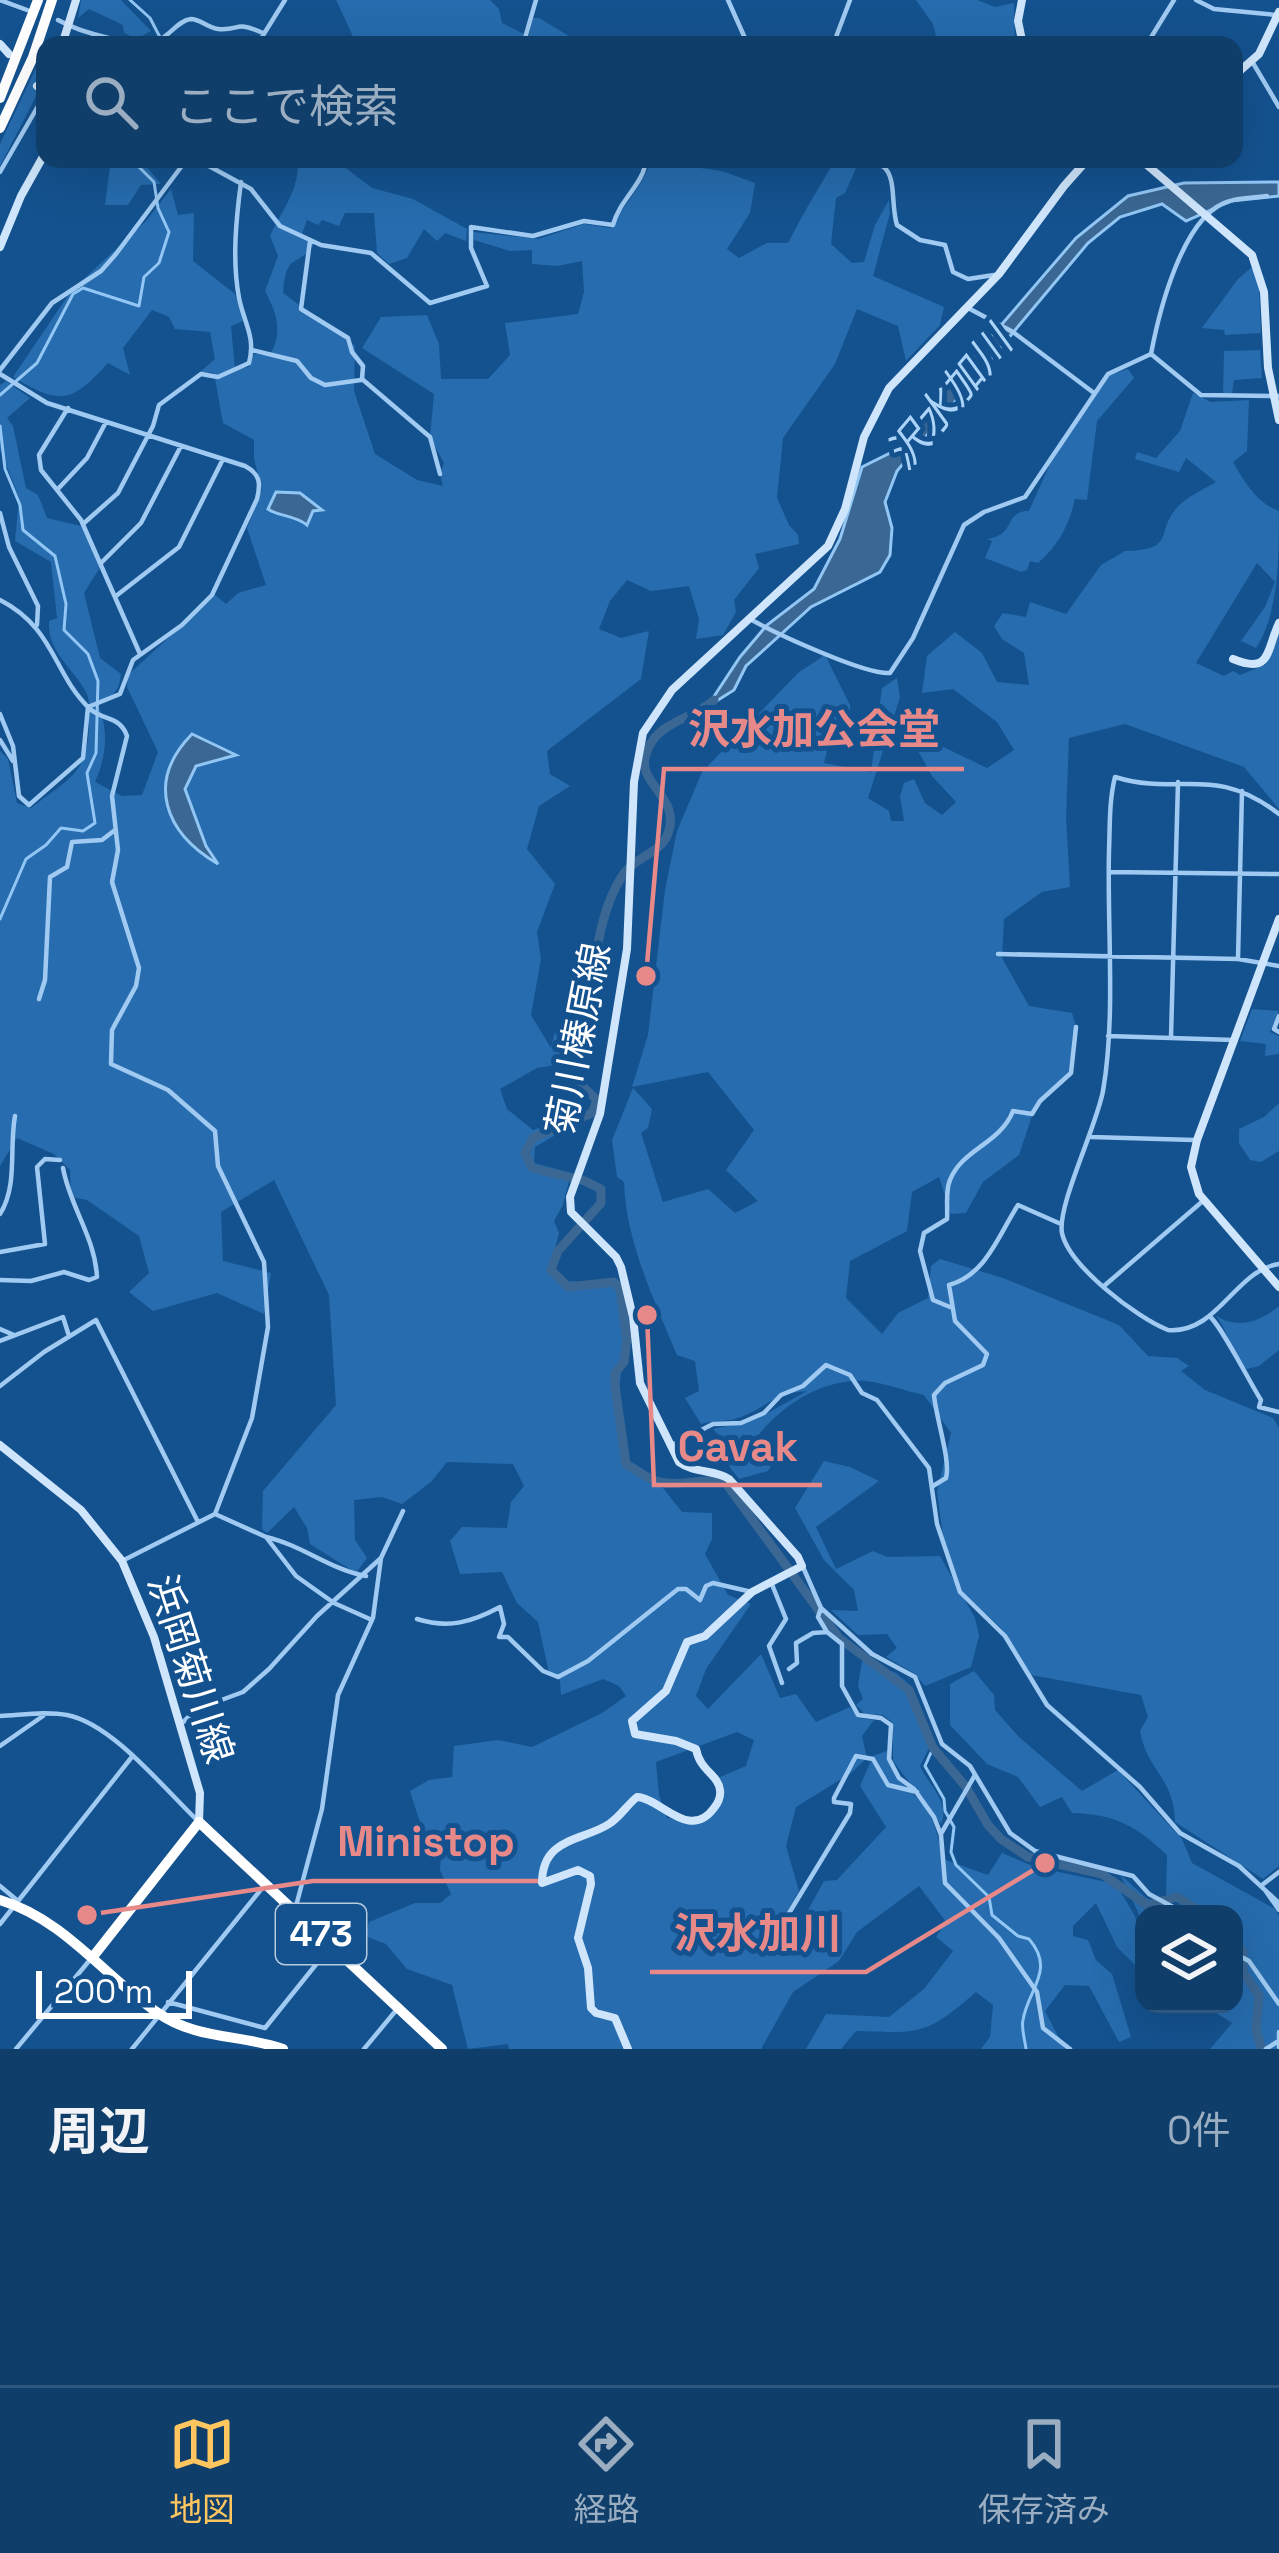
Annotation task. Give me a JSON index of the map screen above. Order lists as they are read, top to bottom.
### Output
{
  "streets": {
    "highway": ["473"],
    "main road": ["菊川榛原線", "浜岡菊川線"]
  },
  "crossings": [
    ["浜岡菊川線", "473"]
  ],
  "water": ["沢水加川"],
  "places": [
    "沢水加公会堂",
    "Cavak",
    "沢水加川",
    "Ministop"
  ],
  "scale_bar": "200 m",
  "page": {
    "search": "ここで検索",
    "scale": "200 m",
    "heading": ["周辺", "0件"],
    "nav": ["地図", "経路", "保存済み"]
  }
}
